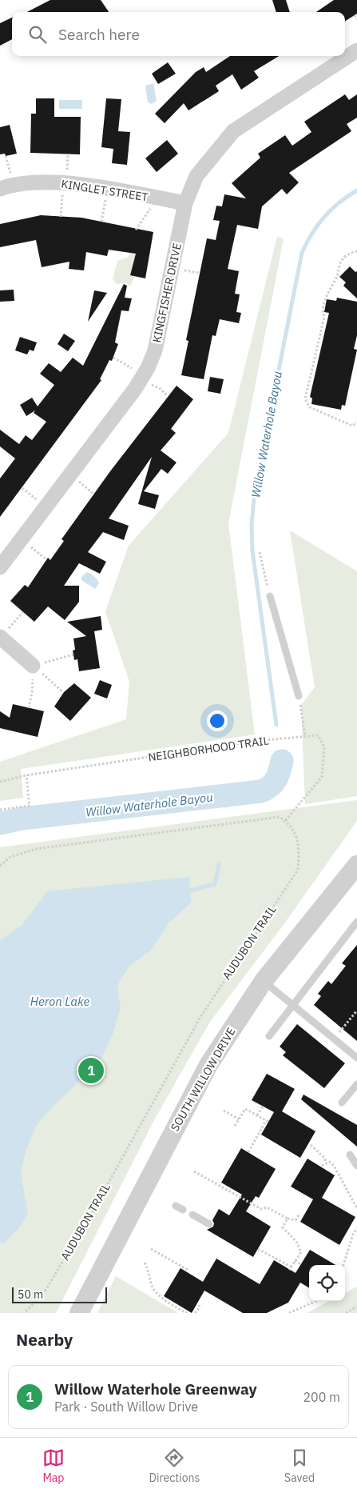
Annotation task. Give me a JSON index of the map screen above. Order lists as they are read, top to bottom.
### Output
{
  "streets": {
    "street": ["KINGLET STREET", "KINGFISHER DRIVE", "SOUTH WILLOW DRIVE"],
    "path": ["NEIGHBORHOOD TRAIL", "AUDUBON TRAIL"]
  },
  "crossings": [
    ["KINGLET STREET", "KINGFISHER DRIVE"],
    ["NEIGHBORHOOD TRAIL", "AUDUBON TRAIL"]
  ],
  "water": ["Willow Waterhole Bayou", "Heron Lake"],
  "scale_bar": "50 m",
  "page": {
    "search": "Search here",
    "pins": "1",
    "scale": "50 m",
    "heading": "Nearby",
    "list": [
      {
        "mark": "1",
        "name": "Willow Waterhole Greenway",
        "note": "Park · South Willow Drive",
        "value": "200 m"
      }
    ],
    "nav": ["Map", "Directions", "Saved"]
  }
}
